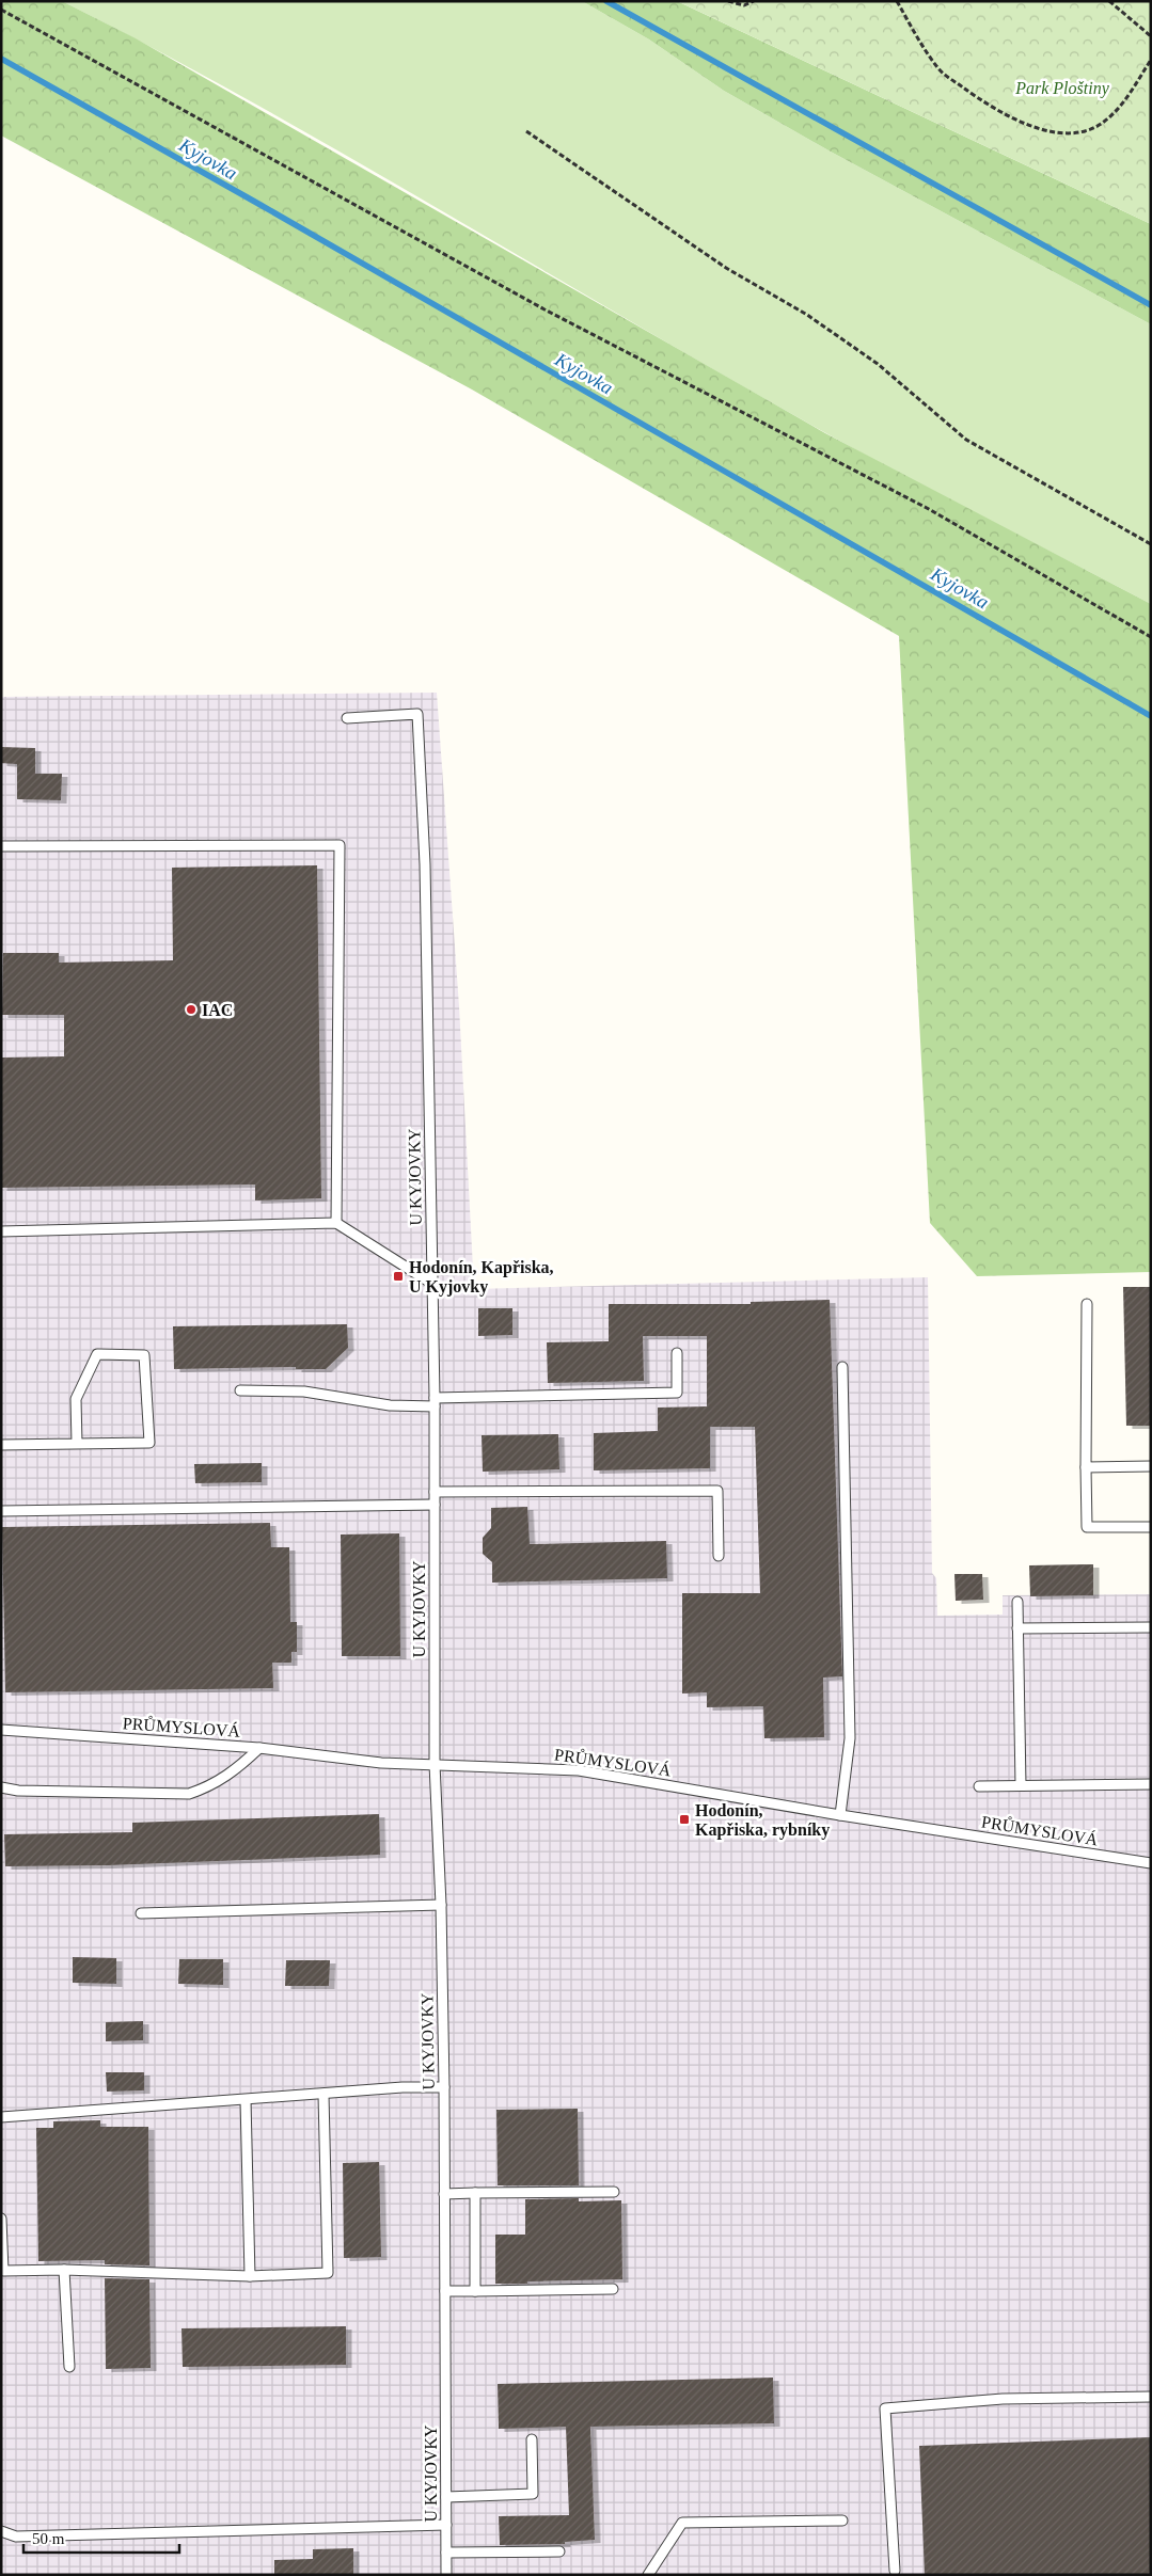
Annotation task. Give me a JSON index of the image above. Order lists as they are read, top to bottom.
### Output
{
  "streets": {
    "lane": ["U KYJOVKY", "PRŮMYSLOVÁ"]
  },
  "crossings": [
    ["U KYJOVKY", "PRŮMYSLOVÁ"]
  ],
  "water": ["Kyjovka"],
  "parks": ["Park Ploštiny"],
  "places": {
    "other": ["IAC"],
    "transit": ["Hodonín, Kapřiska, U Kyjovky", "Hodonín, Kapřiska, rybníky"]
  },
  "scale_bar": "50 m"
}
